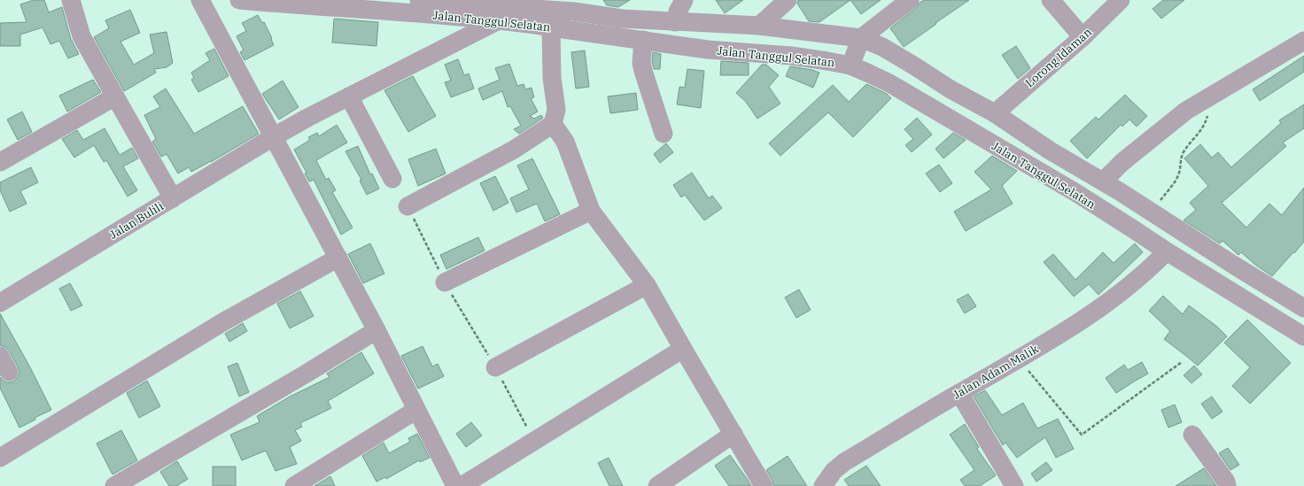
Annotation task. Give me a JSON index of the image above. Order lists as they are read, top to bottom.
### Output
{
  "streets": {
    "street": [
      "Jalan Tanggul Selatan",
      "Lorong Idaman",
      "Jalan Bulili",
      "Jalan Adam Malik"
    ]
  },
  "crossings": [
    ["Jalan Tanggul Selatan", "Lorong Idaman"],
    ["Jalan Tanggul Selatan", "Jalan Adam Malik"]
  ]
}
